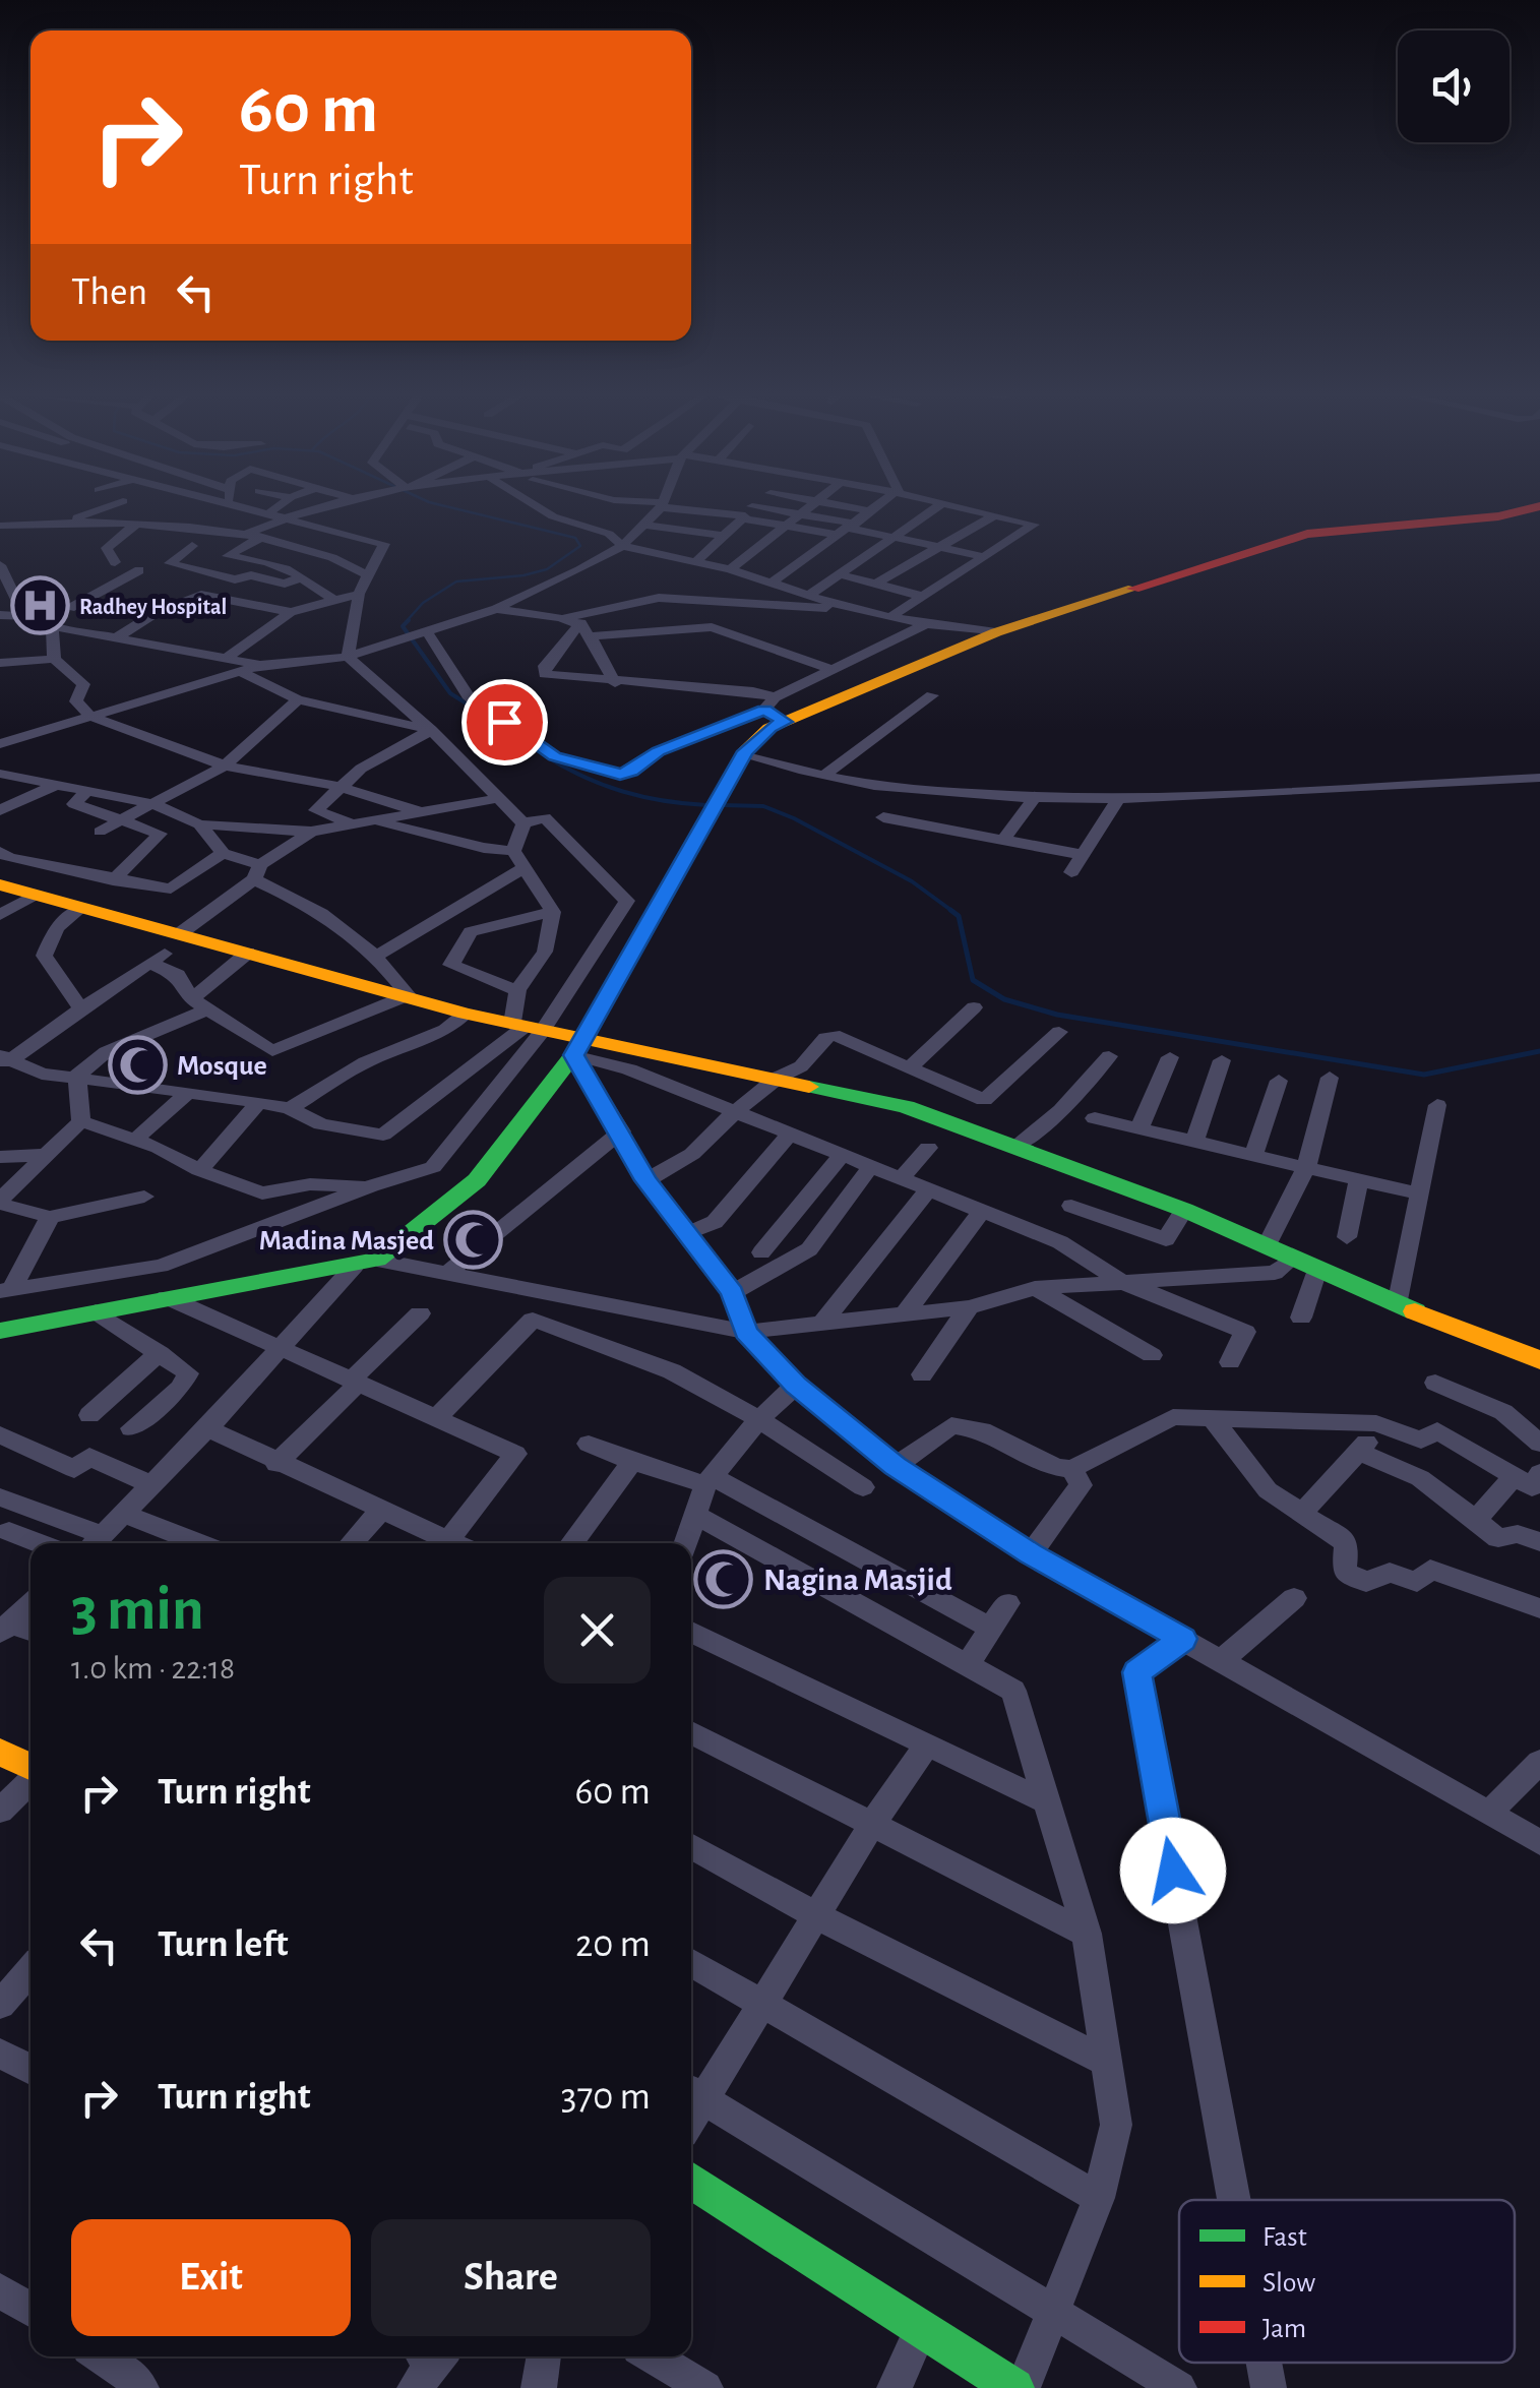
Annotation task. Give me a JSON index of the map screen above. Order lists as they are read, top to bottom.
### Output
{
  "places": {
    "hospital": ["Radhey Hospital"],
    "mosque": ["Mosque", "Madina Masjed", "Nagina Masjid"]
  },
  "legend": ["Fast", "Slow", "Jam"],
  "page": {
    "turn": ["60 m", "Turn right"],
    "then": "Then",
    "heading": ["3 min", "1.0 km · 22:18"],
    "list": [
      {
        "name": "Turn right",
        "value": "60 m"
      },
      {
        "name": "Turn left",
        "value": "20 m"
      },
      {
        "name": "Turn right",
        "value": "370 m"
      }
    ],
    "buttons": ["Exit", "Share"]
  }
}
